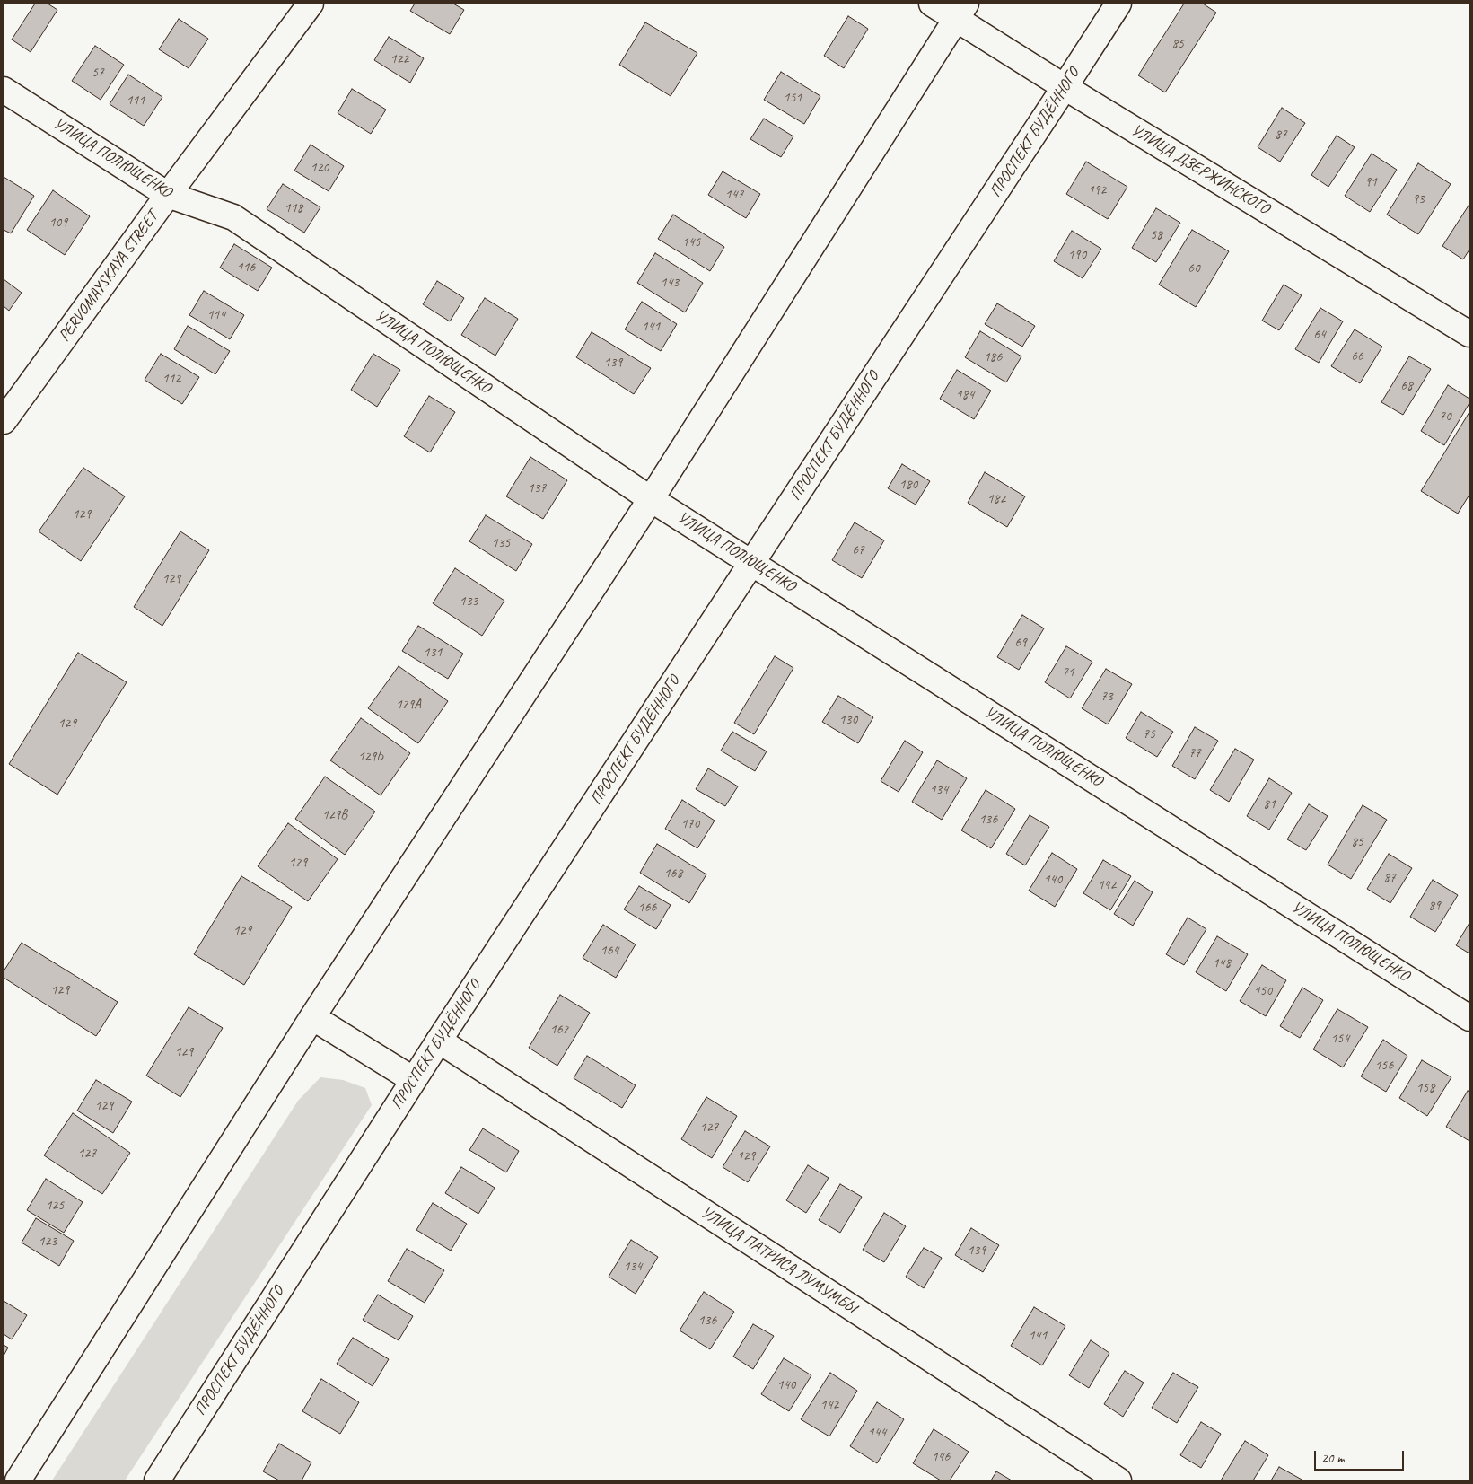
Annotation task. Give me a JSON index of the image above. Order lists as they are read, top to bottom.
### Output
{
  "streets": {
    "street": [
      "ПРОСПЕКТ БУДЁННОГО",
      "УЛИЦА ПОЛЮЩЕНКО",
      "УЛИЦА ДЗЕРЖИНСКОГО",
      "PERVOMAYSKAYA STREET",
      "УЛИЦА ПАТРИСА ЛУМУМБЫ"
    ]
  },
  "crossings": [
    ["ПРОСПЕКТ БУДЁННОГО", "УЛИЦА ПОЛЮЩЕНКО"],
    ["ПРОСПЕКТ БУДЁННОГО", "УЛИЦА ДЗЕРЖИНСКОГО"],
    ["ПРОСПЕКТ БУДЁННОГО", "УЛИЦА ПАТРИСА ЛУМУМБЫ"],
    ["УЛИЦА ПОЛЮЩЕНКО", "PERVOMAYSKAYA STREET"]
  ],
  "house_numbers": [
    "85",
    "122",
    "57",
    "151",
    "111",
    "87",
    "120",
    "91",
    "192",
    "147",
    "93",
    "118",
    "109",
    "58",
    "145",
    "190",
    "116",
    "60",
    "143",
    "114",
    "141",
    "64",
    "66",
    "186",
    "139",
    "112",
    "68",
    "184",
    "70",
    "180",
    "137",
    "182",
    "129",
    "135",
    "67",
    "129",
    "133",
    "69",
    "131",
    "71",
    "73",
    "129А",
    "130",
    "129",
    "75",
    "77",
    "129Б",
    "134",
    "81",
    "129В",
    "136",
    "170",
    "85",
    "129",
    "168",
    "87",
    "140",
    "142",
    "89",
    "166",
    "129",
    "164",
    "148",
    "129",
    "150",
    "162",
    "154",
    "129",
    "156",
    "158",
    "129",
    "127",
    "127",
    "129",
    "125",
    "123",
    "139",
    "134",
    "136",
    "141",
    "140",
    "142",
    "144",
    "146"
  ],
  "scale_bar": "20 m"
}
